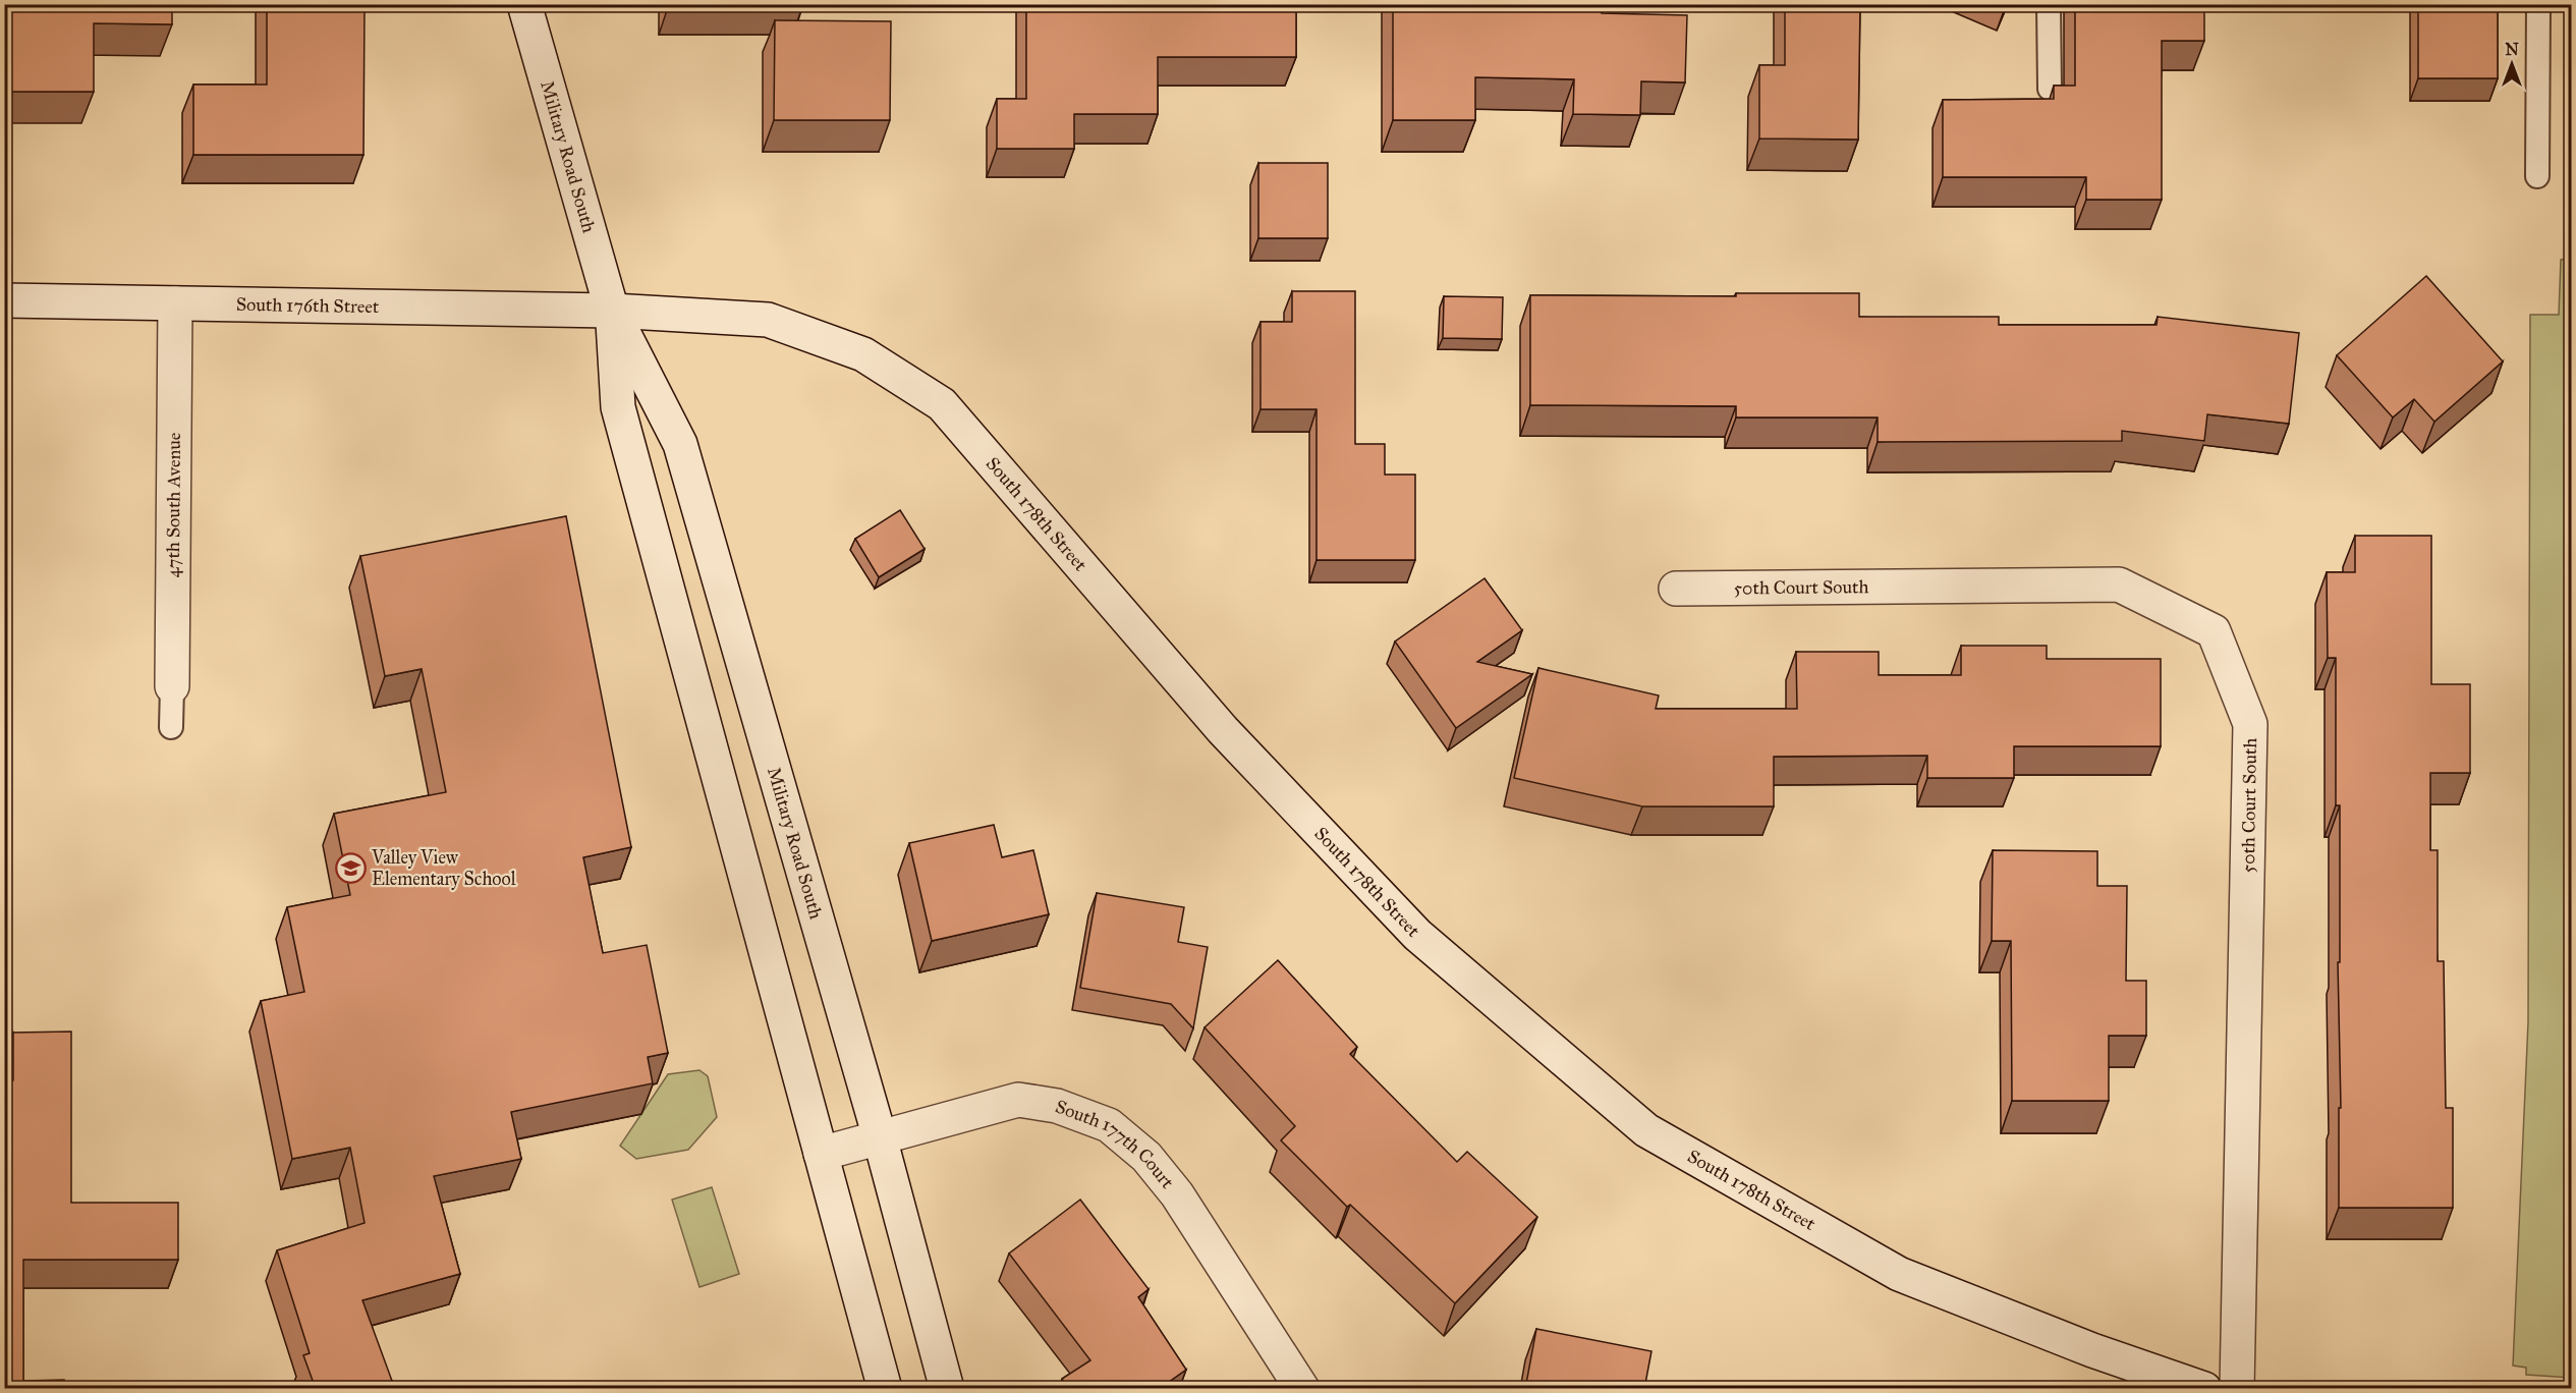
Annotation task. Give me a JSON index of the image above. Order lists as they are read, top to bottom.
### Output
{
  "streets": {
    "street": [
      "Military Road South",
      "South 176th Street",
      "47th South Avenue",
      "South 178th Street",
      "50th Court South",
      "South 177th Court"
    ]
  },
  "crossings": [
    ["Military Road South", "South 176th Street"],
    ["Military Road South", "South 178th Street"],
    ["Military Road South", "South 177th Court"],
    ["South 176th Street", "47th South Avenue"],
    ["South 176th Street", "South 178th Street"]
  ],
  "places": {
    "school or university": ["Valley View Elementary School"]
  },
  "north": "top"
}
